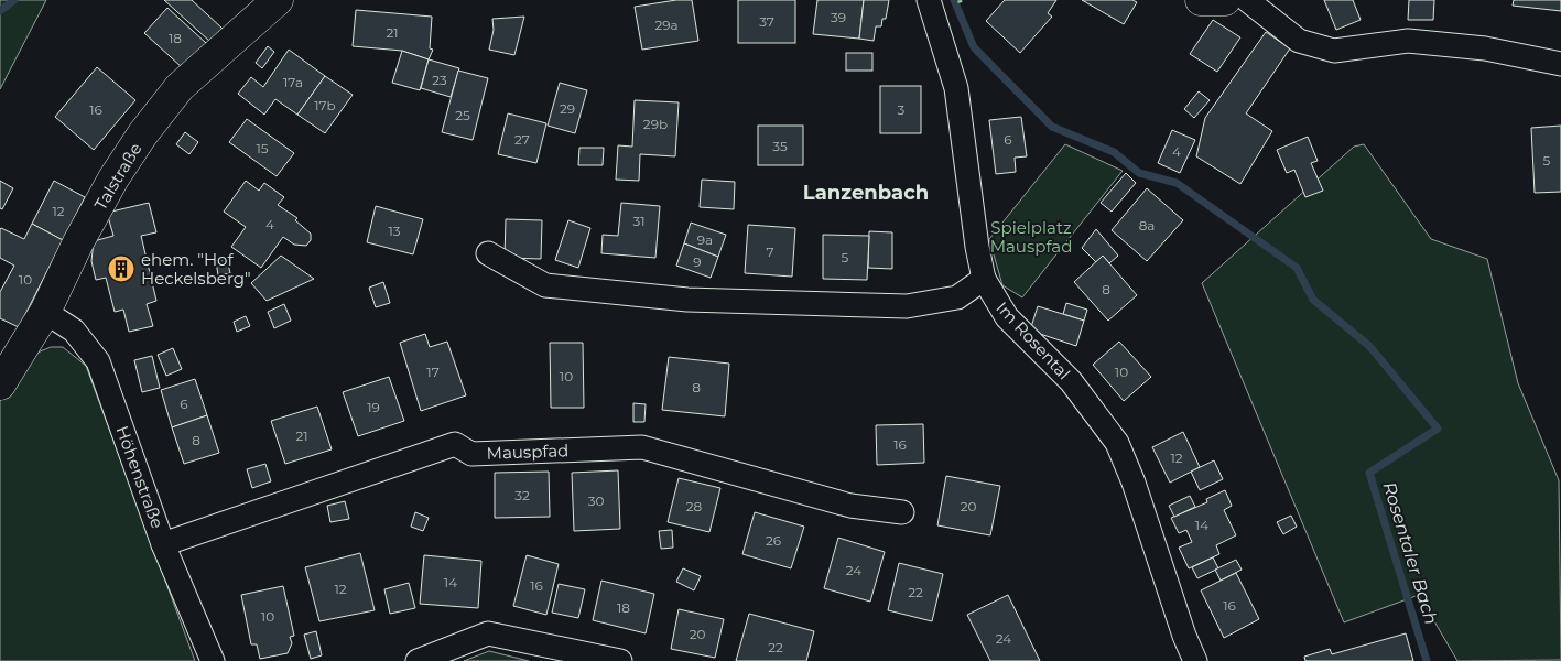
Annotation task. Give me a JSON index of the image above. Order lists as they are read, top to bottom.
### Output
{
  "streets": {
    "main road": ["Talstraße"],
    "street": ["Im Rosental", "Mauspfad", "Höhenstraße"]
  },
  "crossings": [
    ["Talstraße", "Höhenstraße"],
    ["Mauspfad", "Höhenstraße"]
  ],
  "districts": ["Lanzenbach"],
  "water": ["Rosentaler Bach"],
  "parks": ["Spielplatz Mauspfad"],
  "places": {
    "building": ["ehem. \"Hof Heckelsberg\""]
  },
  "house_numbers": [
    "39",
    "37",
    "29a",
    "21",
    "18",
    "23",
    "17a",
    "17b",
    "29",
    "16",
    "3",
    "25",
    "29b",
    "27",
    "6",
    "35",
    "15",
    "4",
    "5",
    "12",
    "31",
    "4",
    "8a",
    "13",
    "9a",
    "7",
    "5",
    "9",
    "10",
    "8",
    "17",
    "10",
    "10",
    "8",
    "6",
    "19",
    "21",
    "8",
    "16",
    "12",
    "32",
    "30",
    "28",
    "20",
    "14",
    "26",
    "24",
    "14",
    "16",
    "12",
    "22",
    "16",
    "18",
    "10",
    "20",
    "24",
    "22"
  ]
}
